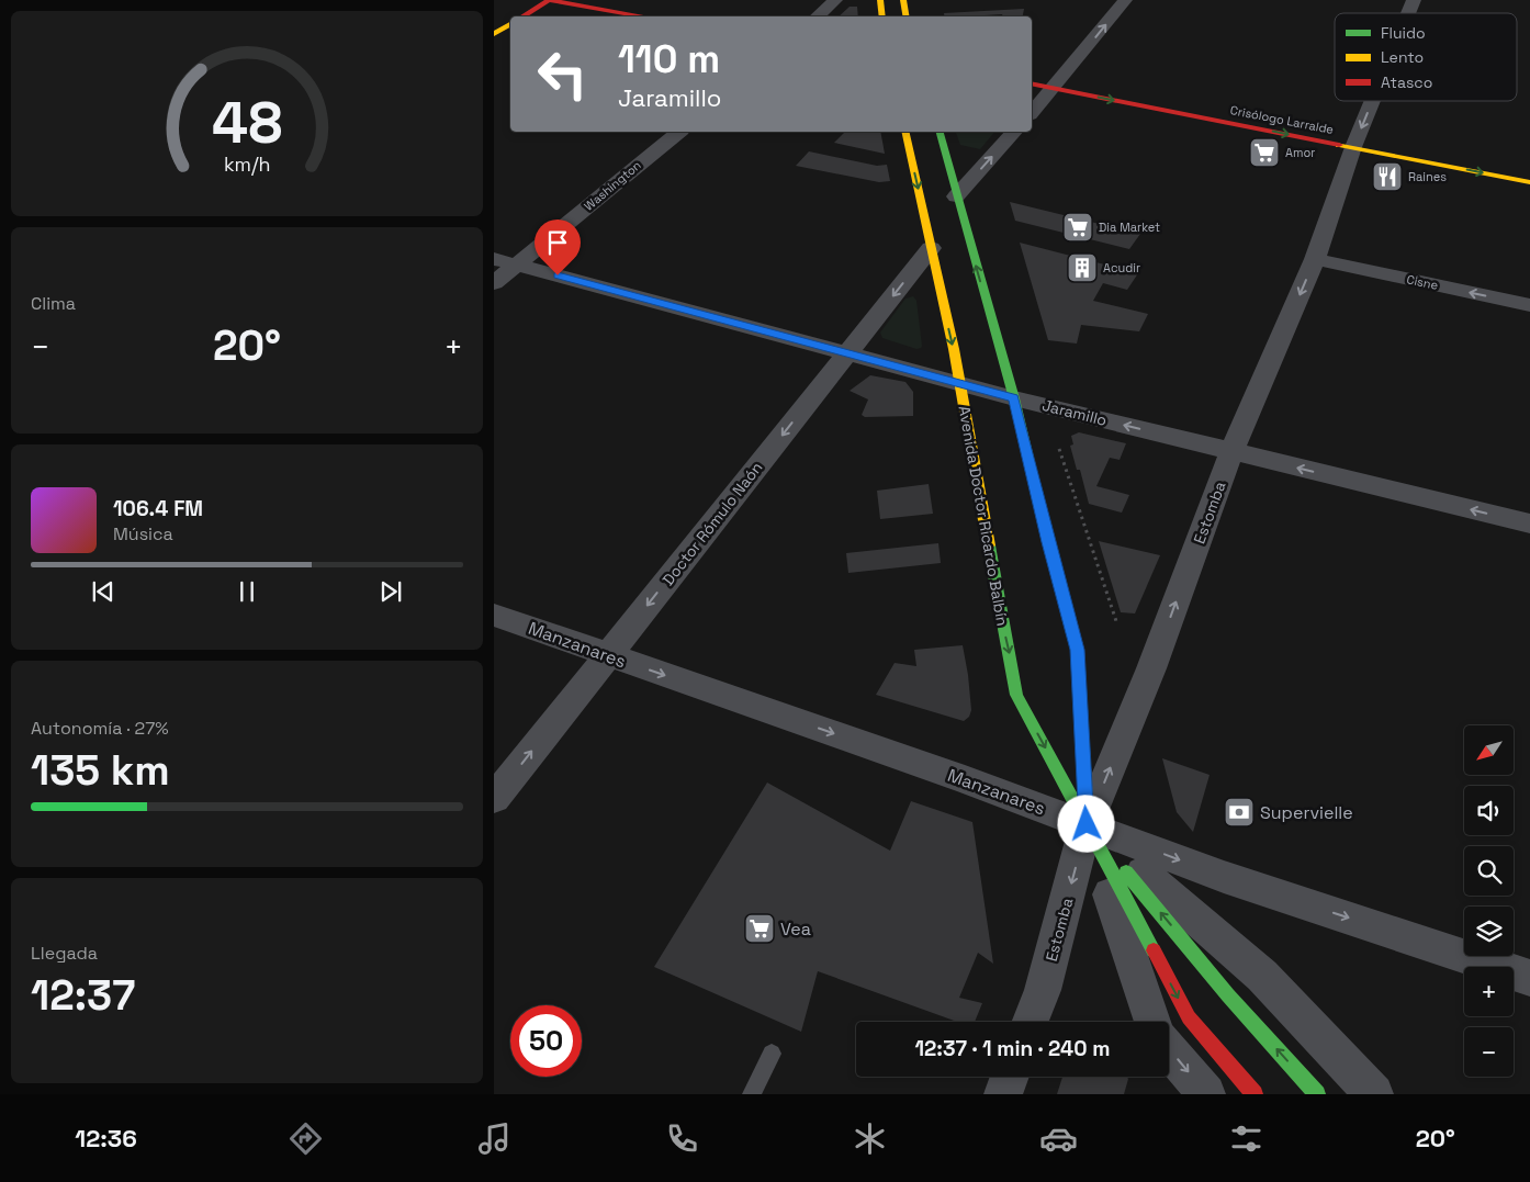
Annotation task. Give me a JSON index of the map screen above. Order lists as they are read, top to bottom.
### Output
{
  "streets": {
    "main road": ["Crisólogo Larralde", "Avenida Doctor Ricardo Balbín"],
    "street": [
      "Washington",
      "Cisne",
      "Jaramillo",
      "Estomba",
      "Doctor Rómulo Naón",
      "Manzanares"
    ]
  },
  "crossings": [
    ["Crisólogo Larralde", "Estomba"],
    ["Washington", "Jaramillo"],
    ["Cisne", "Estomba"],
    ["Jaramillo", "Estomba"],
    ["Jaramillo", "Avenida Doctor Ricardo Balbín"],
    ["Jaramillo", "Doctor Rómulo Naón"],
    ["Estomba", "Avenida Doctor Ricardo Balbín"],
    ["Estomba", "Manzanares"],
    ["Avenida Doctor Ricardo Balbín", "Doctor Rómulo Naón"],
    ["Avenida Doctor Ricardo Balbín", "Manzanares"],
    ["Doctor Rómulo Naón", "Manzanares"]
  ],
  "one_way": [
    "Crisólogo Larralde",
    "Cisne",
    "Jaramillo",
    "Manzanares"
  ],
  "places": {
    "supermarket": ["Amor", "Dia Market", "Vea"],
    "restaurant": ["Raines"],
    "building": ["Acudir"],
    "bank": ["Supervielle"]
  },
  "legend": ["Fluido", "Lento", "Atasco"],
  "north": "bottom left",
  "page": {
    "turn": ["110 m", "Jaramillo"],
    "tile": [
      "Clima",
      ["Autonomía · 27%", "135 km"],
      ["Llegada", "12:37"]
    ],
    "heat": ["−", "20°", "+"],
    "song": ["106.4 FM", "Música"],
    "map_buttons": ["+", "−"],
    "limit": "50",
    "trip": "12:37 · 1 min · 240 m",
    "tabs": ["12:36", "20°"],
    "gauge": ["48", "km/h"]
  }
}
